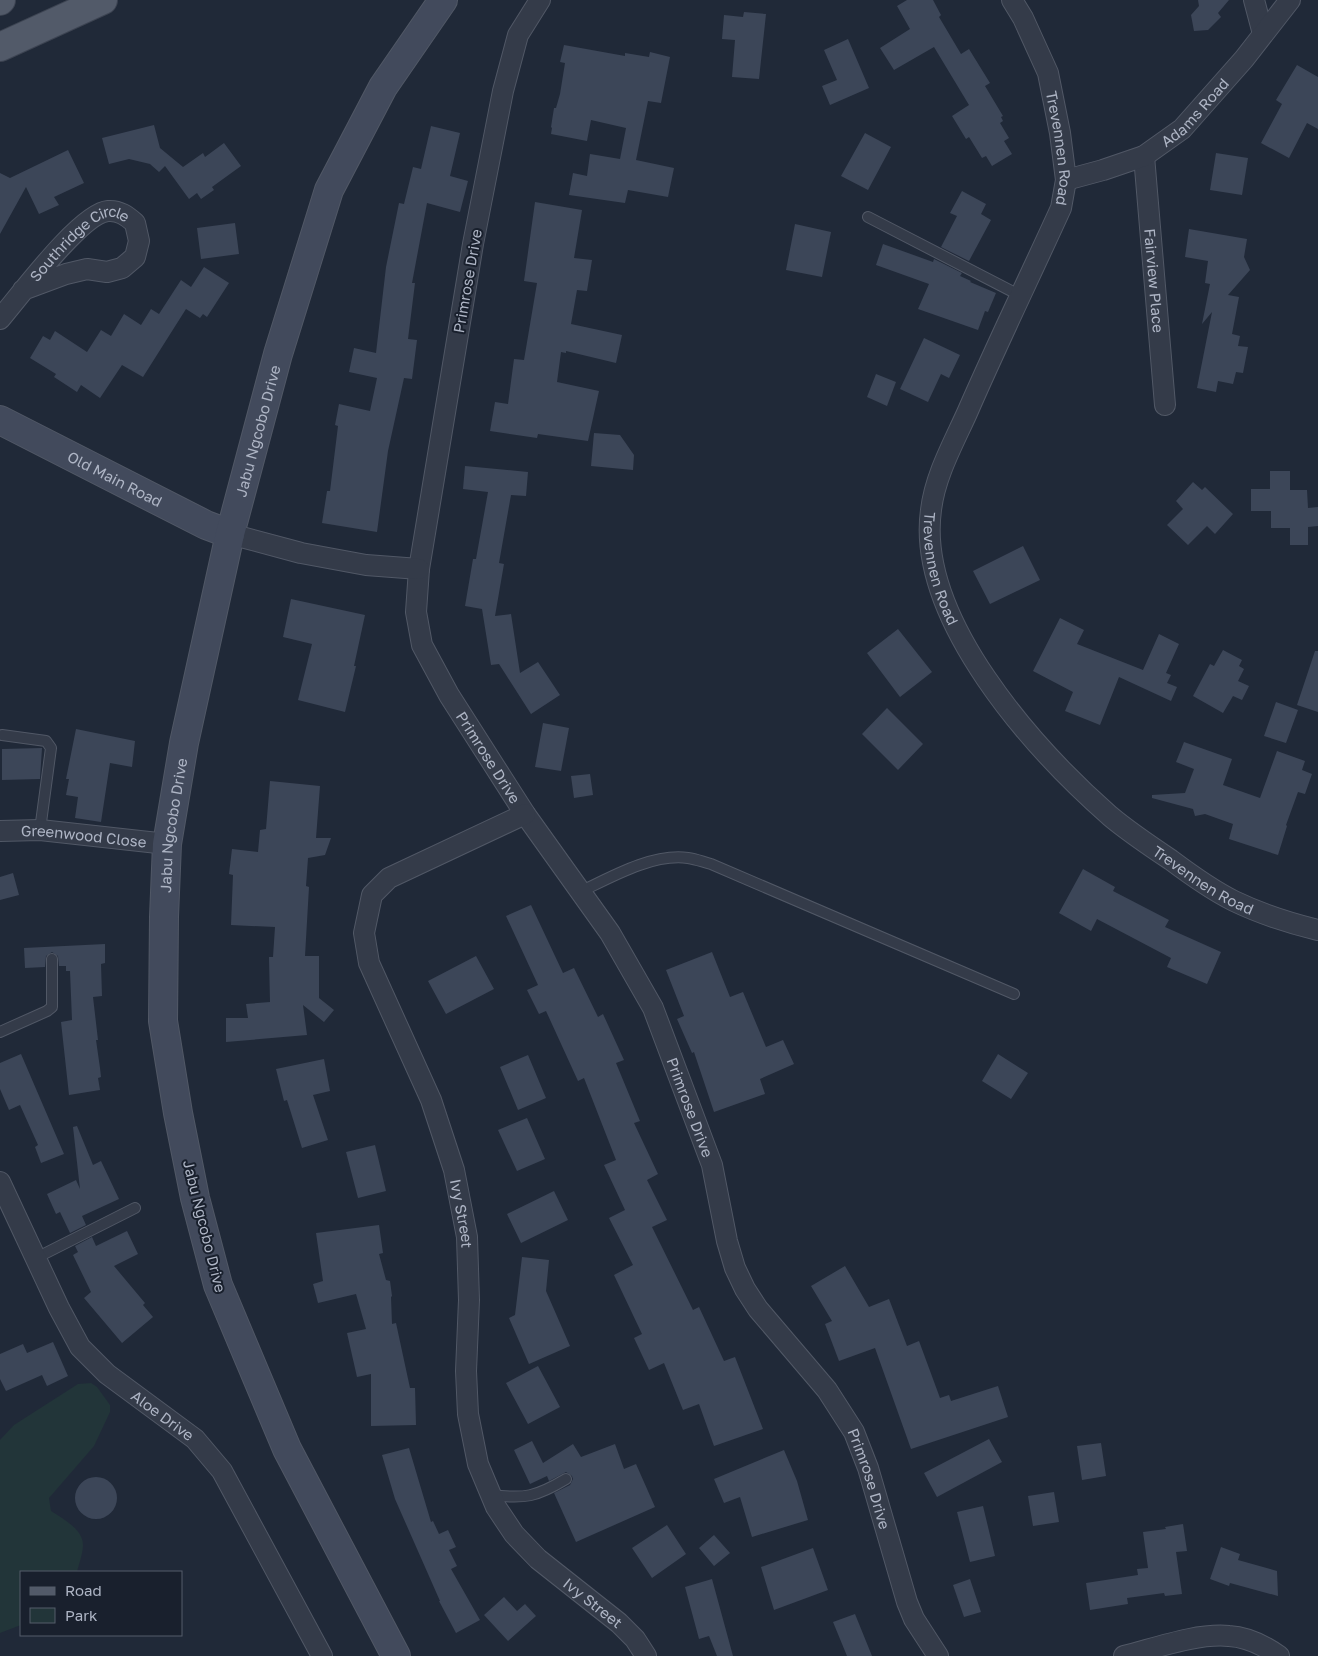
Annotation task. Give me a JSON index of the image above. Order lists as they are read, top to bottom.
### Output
{
  "streets": {
    "main road": ["Jabu Ngcobo Drive", "Old Main Road"],
    "street": [
      "Adams Road",
      "Trevennen Road",
      "Southridge Circle",
      "Fairview Place",
      "Primrose Drive",
      "Greenwood Close",
      "Ivy Street",
      "Aloe Drive"
    ]
  },
  "crossings": [
    ["Adams Road", "Trevennen Road"],
    ["Adams Road", "Fairview Place"],
    ["Primrose Drive", "Ivy Street"],
    ["Jabu Ngcobo Drive", "Old Main Road"],
    ["Jabu Ngcobo Drive", "Greenwood Close"]
  ],
  "legend": ["Road", "Park"]
}
